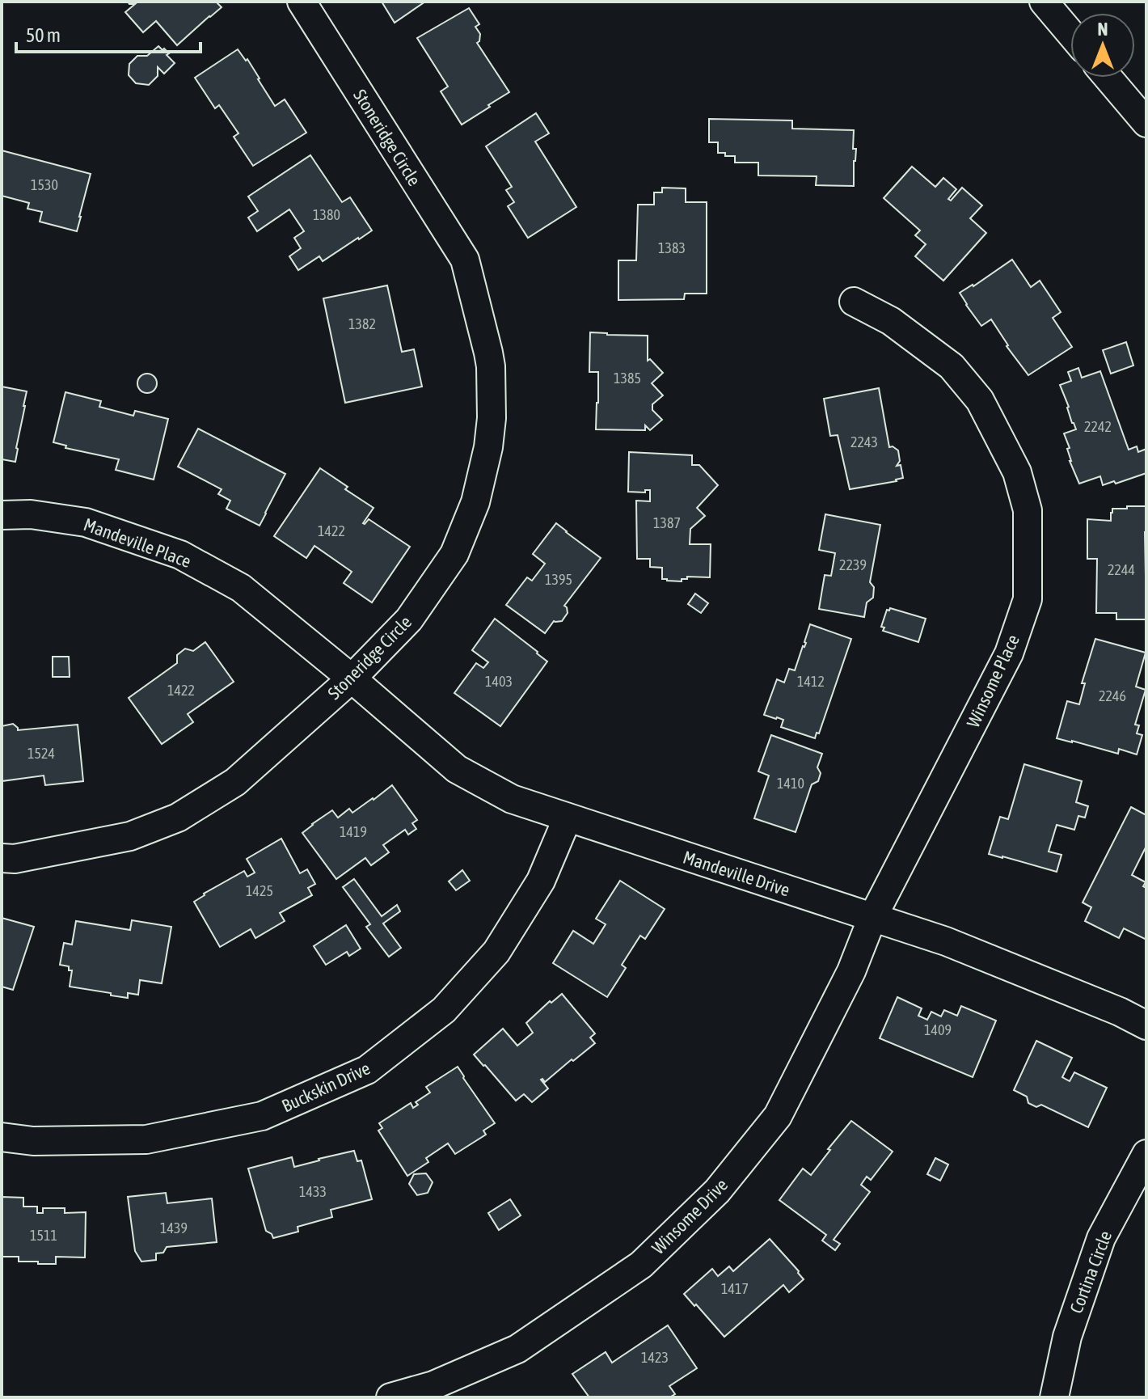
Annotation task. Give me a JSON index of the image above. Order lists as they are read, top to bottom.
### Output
{
  "streets": {
    "street": [
      "Stoneridge Circle",
      "Mandeville Place",
      "Winsome Place",
      "Mandeville Drive",
      "Buckskin Drive",
      "Winsome Drive",
      "Cortina Circle"
    ]
  },
  "crossings": [
    ["Stoneridge Circle", "Mandeville Place"],
    ["Stoneridge Circle", "Mandeville Drive"],
    ["Mandeville Place", "Mandeville Drive"],
    ["Winsome Place", "Mandeville Drive"],
    ["Winsome Place", "Winsome Drive"],
    ["Mandeville Drive", "Buckskin Drive"],
    ["Mandeville Drive", "Winsome Drive"]
  ],
  "house_numbers": [
    "1530",
    "1380",
    "1383",
    "1382",
    "1385",
    "2242",
    "2243",
    "1387",
    "1422",
    "2239",
    "2244",
    "1395",
    "1403",
    "1412",
    "1422",
    "2246",
    "1524",
    "1410",
    "1419",
    "1425",
    "1409",
    "1433",
    "1439",
    "1511",
    "1417",
    "1423"
  ],
  "scale_bar": "50 m",
  "north": "top"
}
